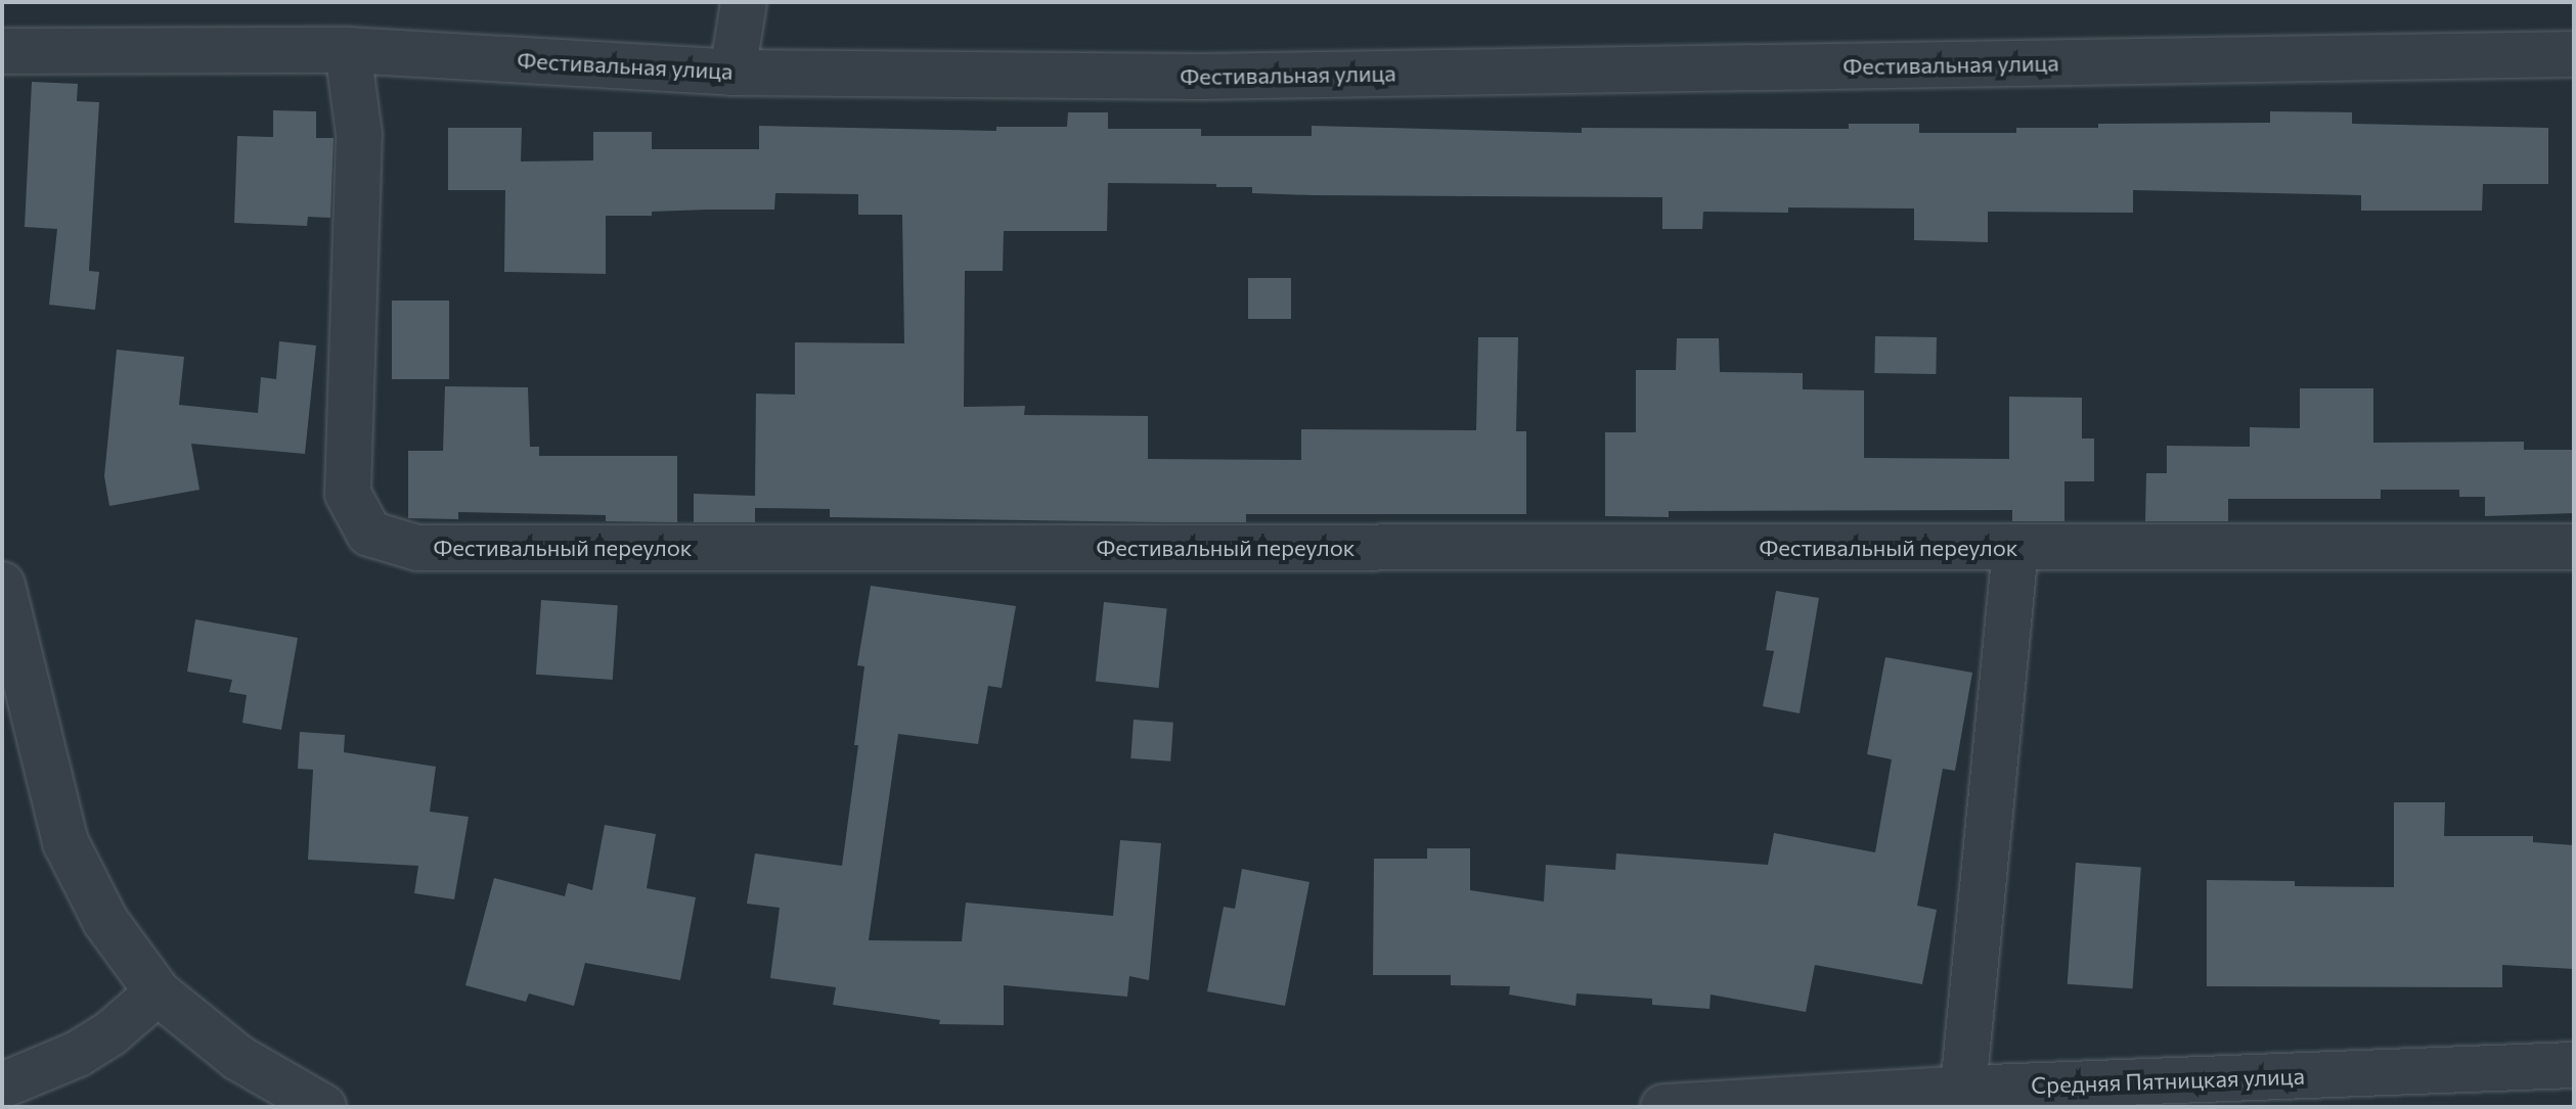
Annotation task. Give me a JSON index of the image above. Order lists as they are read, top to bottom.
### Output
{
  "streets": {
    "street": ["Фестивальная улица", "Фестивальный переулок", "Средняя Пятницкая улица"]
  },
  "crossings": [
    ["Фестивальная улица", "Фестивальный переулок"]
  ]
}
